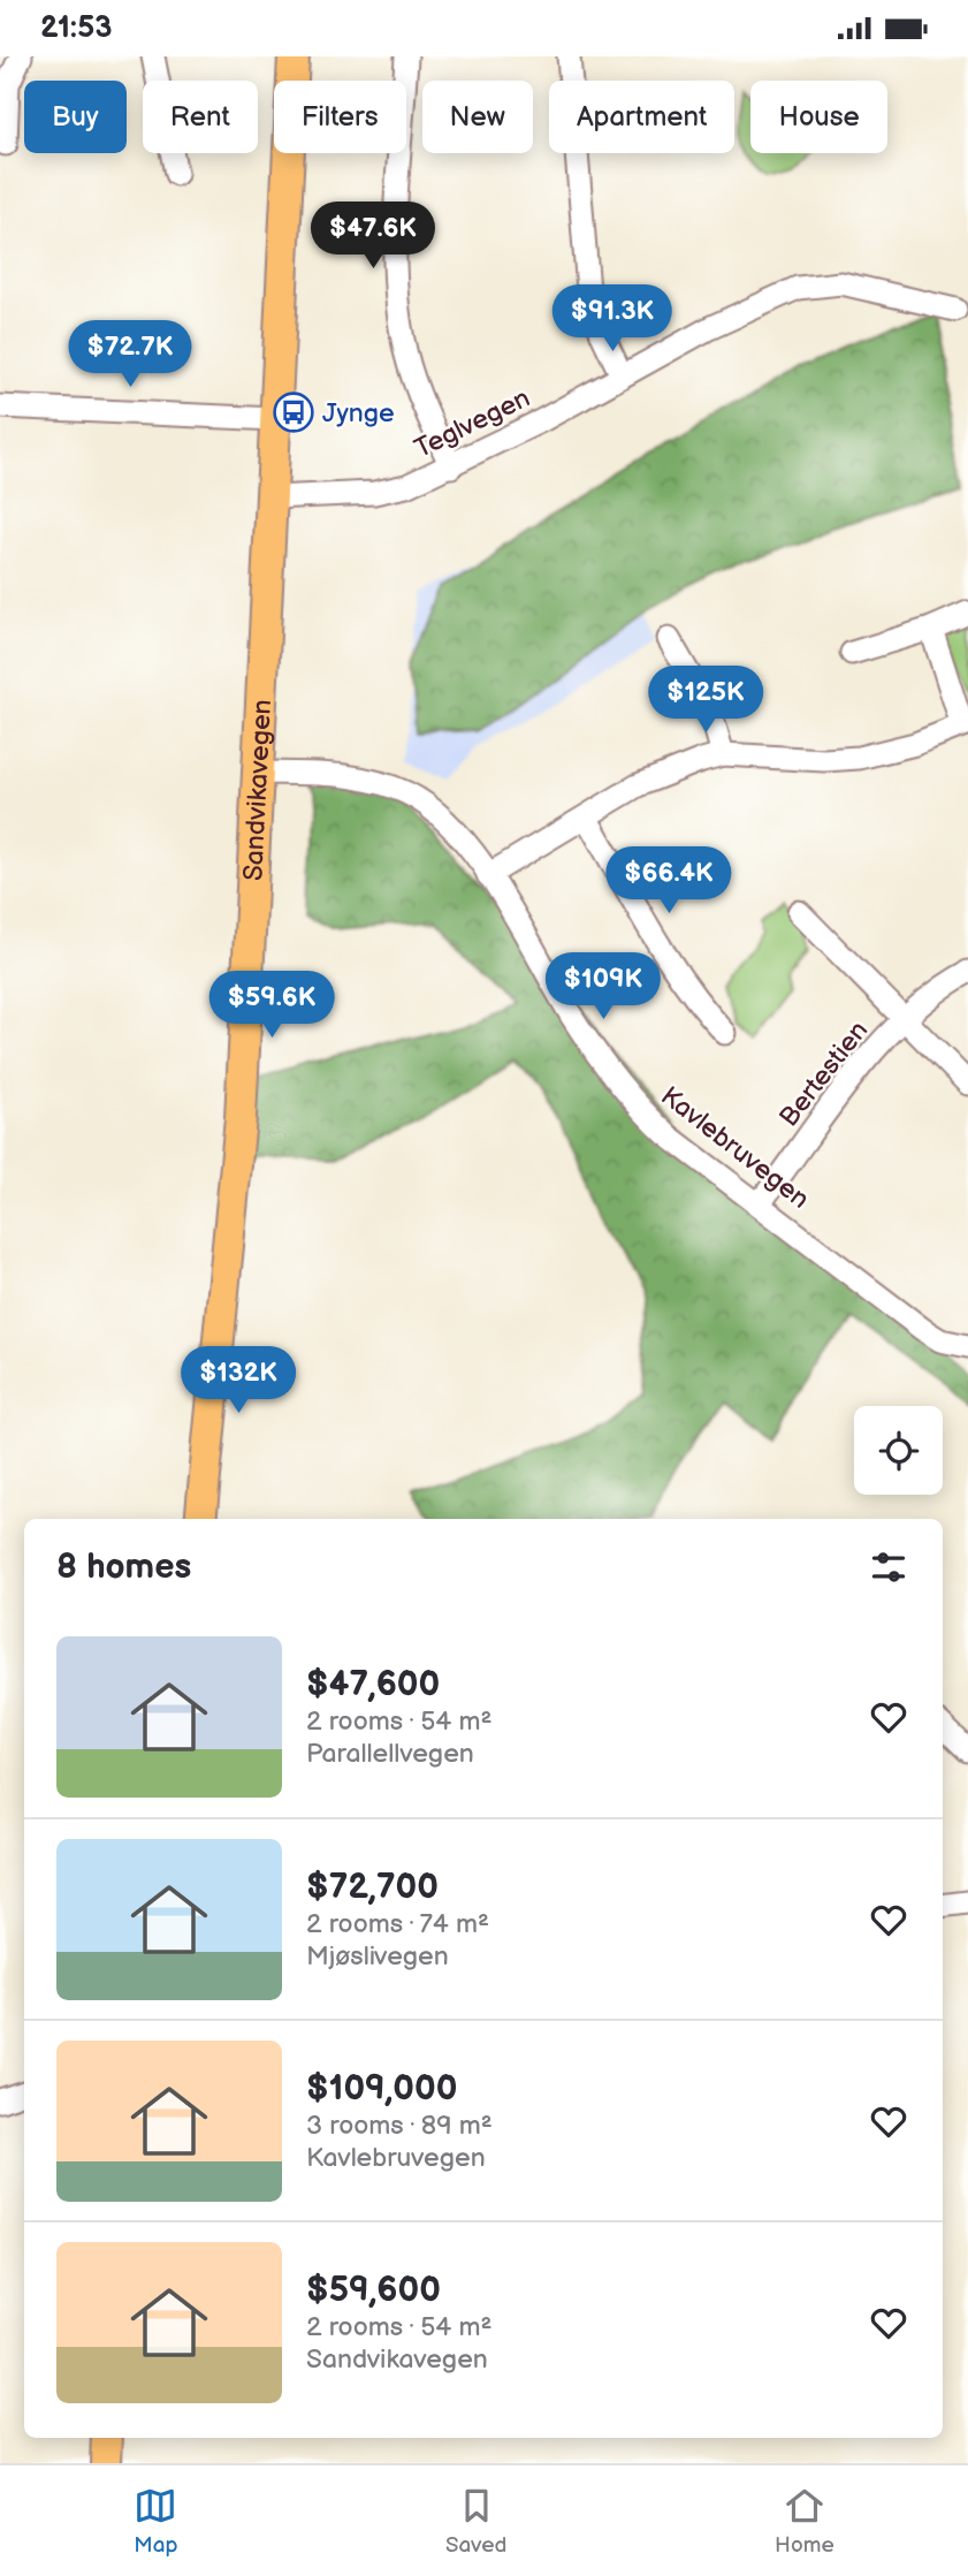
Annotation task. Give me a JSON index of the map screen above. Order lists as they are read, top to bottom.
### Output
{
  "streets": {
    "main road": ["Sandvikavegen"],
    "street": ["Teglvegen", "Bertestien", "Kavlebruvegen"]
  },
  "crossings": [
    ["Teglvegen", "Sandvikavegen"],
    ["Sandvikavegen", "Kavlebruvegen"],
    ["Bertestien", "Kavlebruvegen"]
  ],
  "places": {
    "bus stop": ["Jynge"]
  },
  "page": {
    "status": "21:53",
    "chip": [
      "Buy",
      "Rent",
      "Filters",
      "New",
      "Apartment",
      "House"
    ],
    "price": [
      "$47.6K",
      "$91.3K",
      "$72.7K",
      "$125K",
      "$66.4K",
      "$109K",
      "$59.6K",
      "$132K"
    ],
    "heading": "8 homes",
    "list": [
      {
        "name": "$47,600",
        "note": "2 rooms · 54 m² · Parallellvegen"
      },
      {
        "name": "$72,700",
        "note": "2 rooms · 74 m² · Mjøslivegen"
      },
      {
        "name": "$109,000",
        "note": "3 rooms · 89 m² · Kavlebruvegen"
      },
      {
        "name": "$59,600",
        "note": "2 rooms · 54 m² · Sandvikavegen"
      }
    ],
    "tabs": ["Map", "Saved", "Home"]
  }
}
